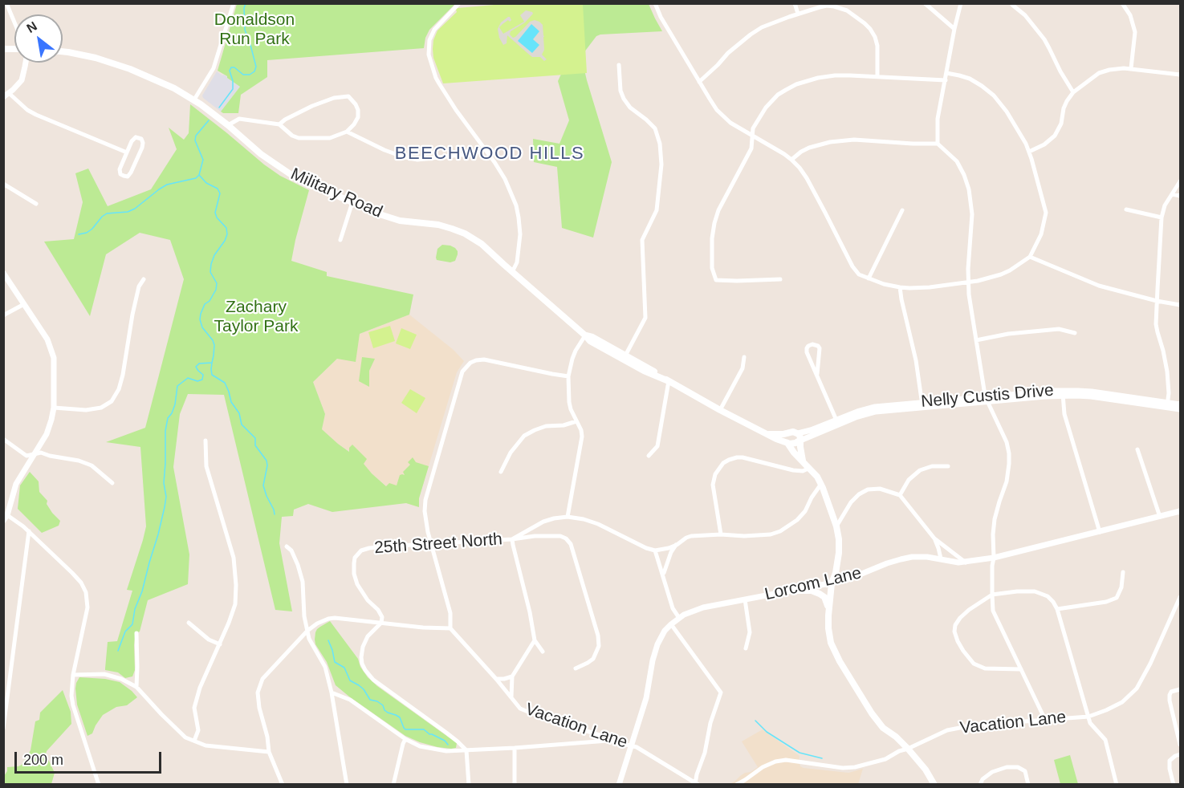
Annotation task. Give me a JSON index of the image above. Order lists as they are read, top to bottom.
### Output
{
  "streets": {
    "main road": ["Military Road"],
    "street": [
      "Nelly Custis Drive",
      "25th Street North",
      "Lorcom Lane",
      "Vacation Lane"
    ]
  },
  "crossings": [
    ["Military Road", "Nelly Custis Drive"],
    ["Military Road", "Lorcom Lane"],
    ["Military Road", "Vacation Lane"],
    ["Lorcom Lane", "Vacation Lane"]
  ],
  "districts": ["BEECHWOOD HILLS"],
  "parks": ["Donaldson Run Park", "Zachary Taylor Park"],
  "scale_bar": "200 m",
  "north": "top left"
}
